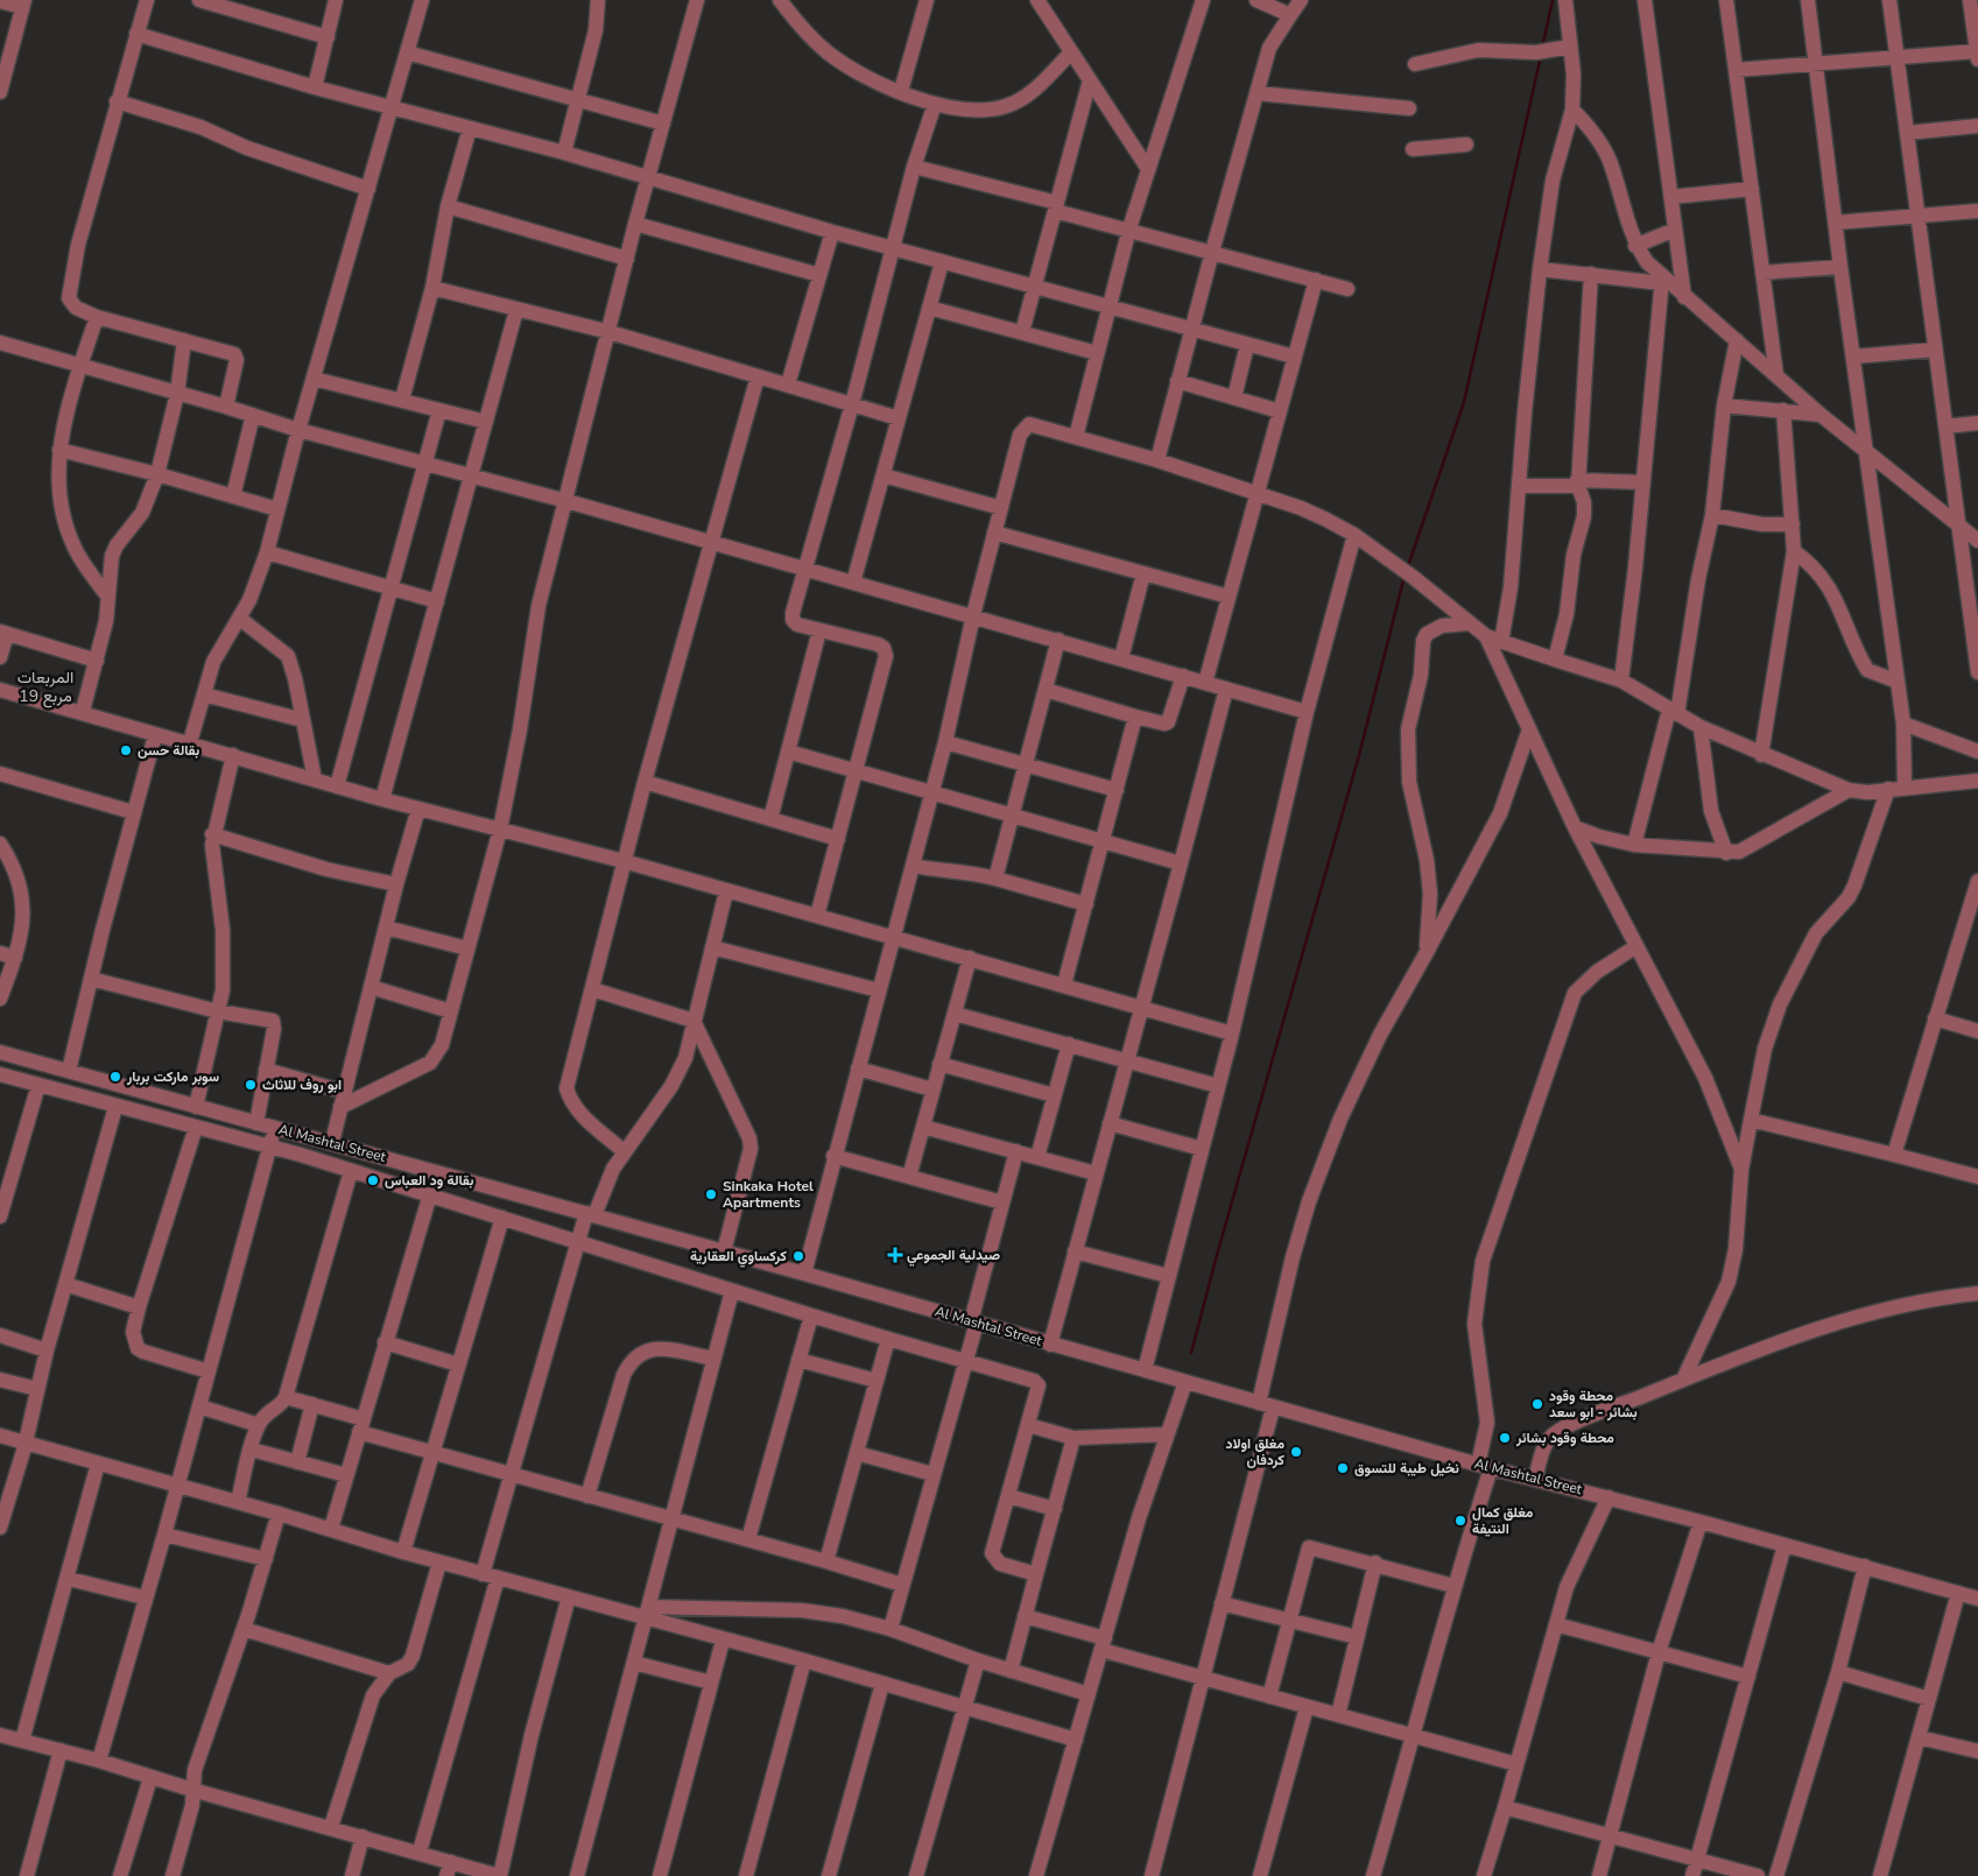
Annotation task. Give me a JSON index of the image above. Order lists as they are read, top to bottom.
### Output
{
  "streets": {
    "street": ["Al Mashtal Street"]
  },
  "districts": ["المربعات مربع 19"],
  "places": {
    "other": [
      "بقالة حسن",
      "سوبر ماركت بربار",
      "ابو روف للاثاث",
      "بقالة ود العباس",
      "Sinkaka Hotel Apartments",
      "كركساوي العقارية",
      "محطة وقود بشائر - ابو سعد",
      "محطة وقود بشائر",
      "مغلق اولاد كردفان",
      "نخيل طيبة للتسوق",
      "مغلق كمال النتيفة"
    ],
    "health": ["صيدلية الجموعي"]
  }
}
